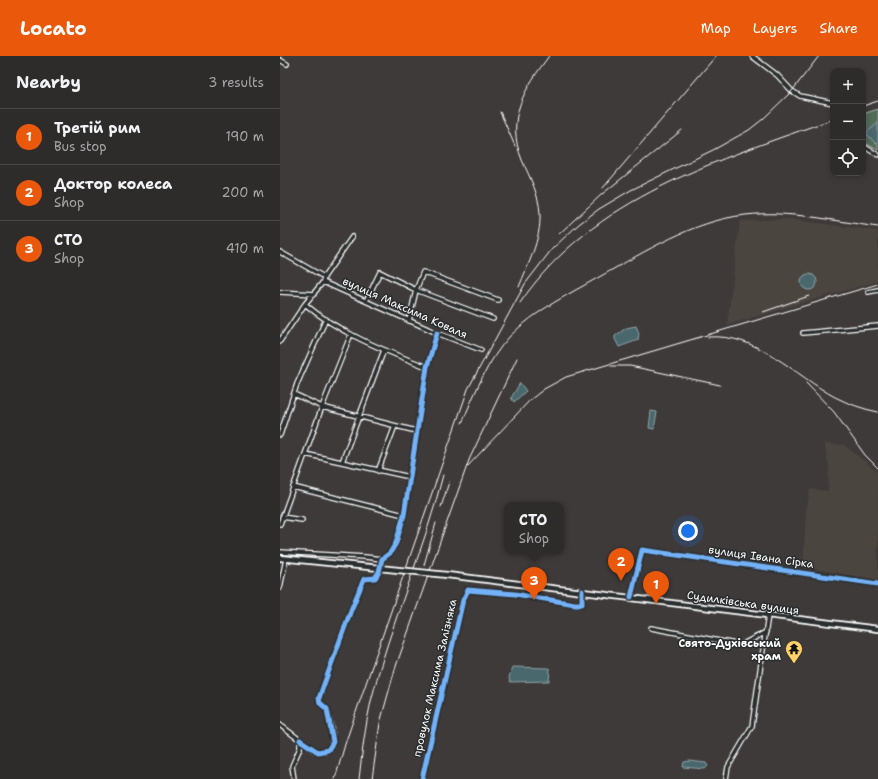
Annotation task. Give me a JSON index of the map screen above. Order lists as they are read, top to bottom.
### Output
{
  "streets": {
    "main road": ["Судилківська вулиця"],
    "street": ["вулиця Максима Коваля", "вулиця Івана Сірка", "провулок Максима Залізняка"]
  },
  "crossings": [
    ["вулиця Івана Сірка", "Судилківська вулиця"],
    ["Судилківська вулиця", "провулок Максима Залізняка"]
  ],
  "places": {
    "temple": ["Свято-Духівський храм"]
  },
  "page": {
    "header": "Locato",
    "nav": ["Map", "Layers", "Share"],
    "heading": ["Nearby", "3 results"],
    "map_buttons": ["+", "−"],
    "list": [
      {
        "mark": "1",
        "name": "Третій рим",
        "note": "Bus stop",
        "value": "190 m"
      },
      {
        "mark": "2",
        "name": "Доктор колеса",
        "note": "Shop",
        "value": "200 m"
      },
      {
        "mark": "3",
        "name": "СТО",
        "note": "Shop",
        "value": "410 m"
      }
    ],
    "popup": ["СТО", "Shop"],
    "pins": ["2", "3", "1"]
  }
}
